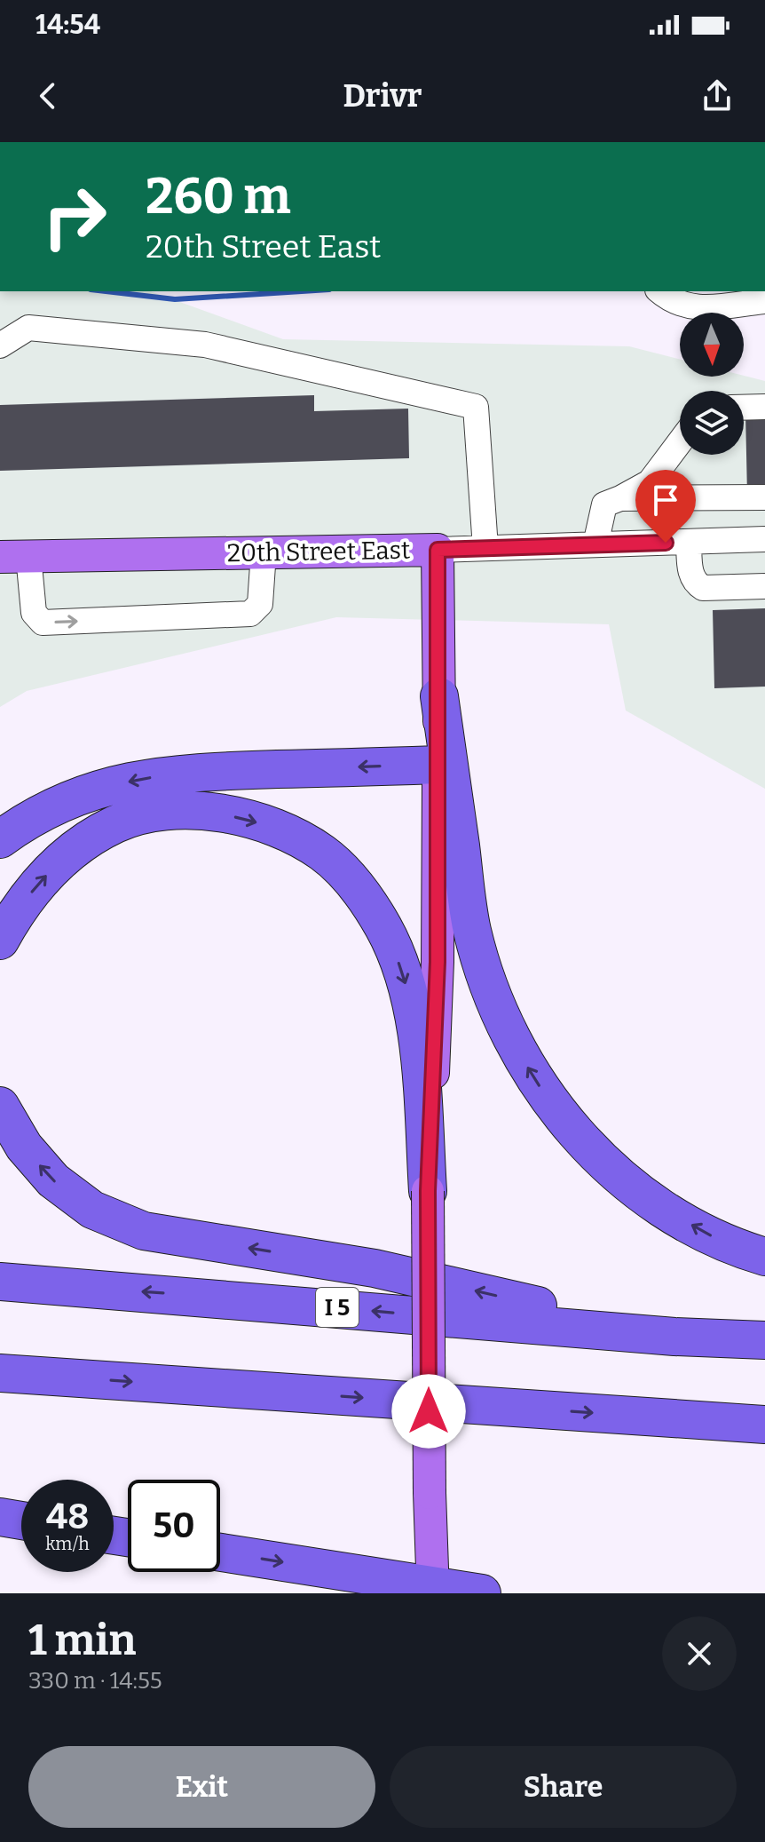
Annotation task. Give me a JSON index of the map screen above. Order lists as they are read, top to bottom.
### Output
{
  "streets": {
    "highway": ["I 5"],
    "main road": ["20th Street East"]
  },
  "north": "bottom",
  "page": {
    "status": "14:54",
    "header": "Drivr",
    "turn": ["260 m", "20th Street East"],
    "speed": "48 km/h",
    "limit": "50",
    "heading": ["1 min", "330 m · 14:55"],
    "buttons": ["Exit", "Share"]
  }
}
